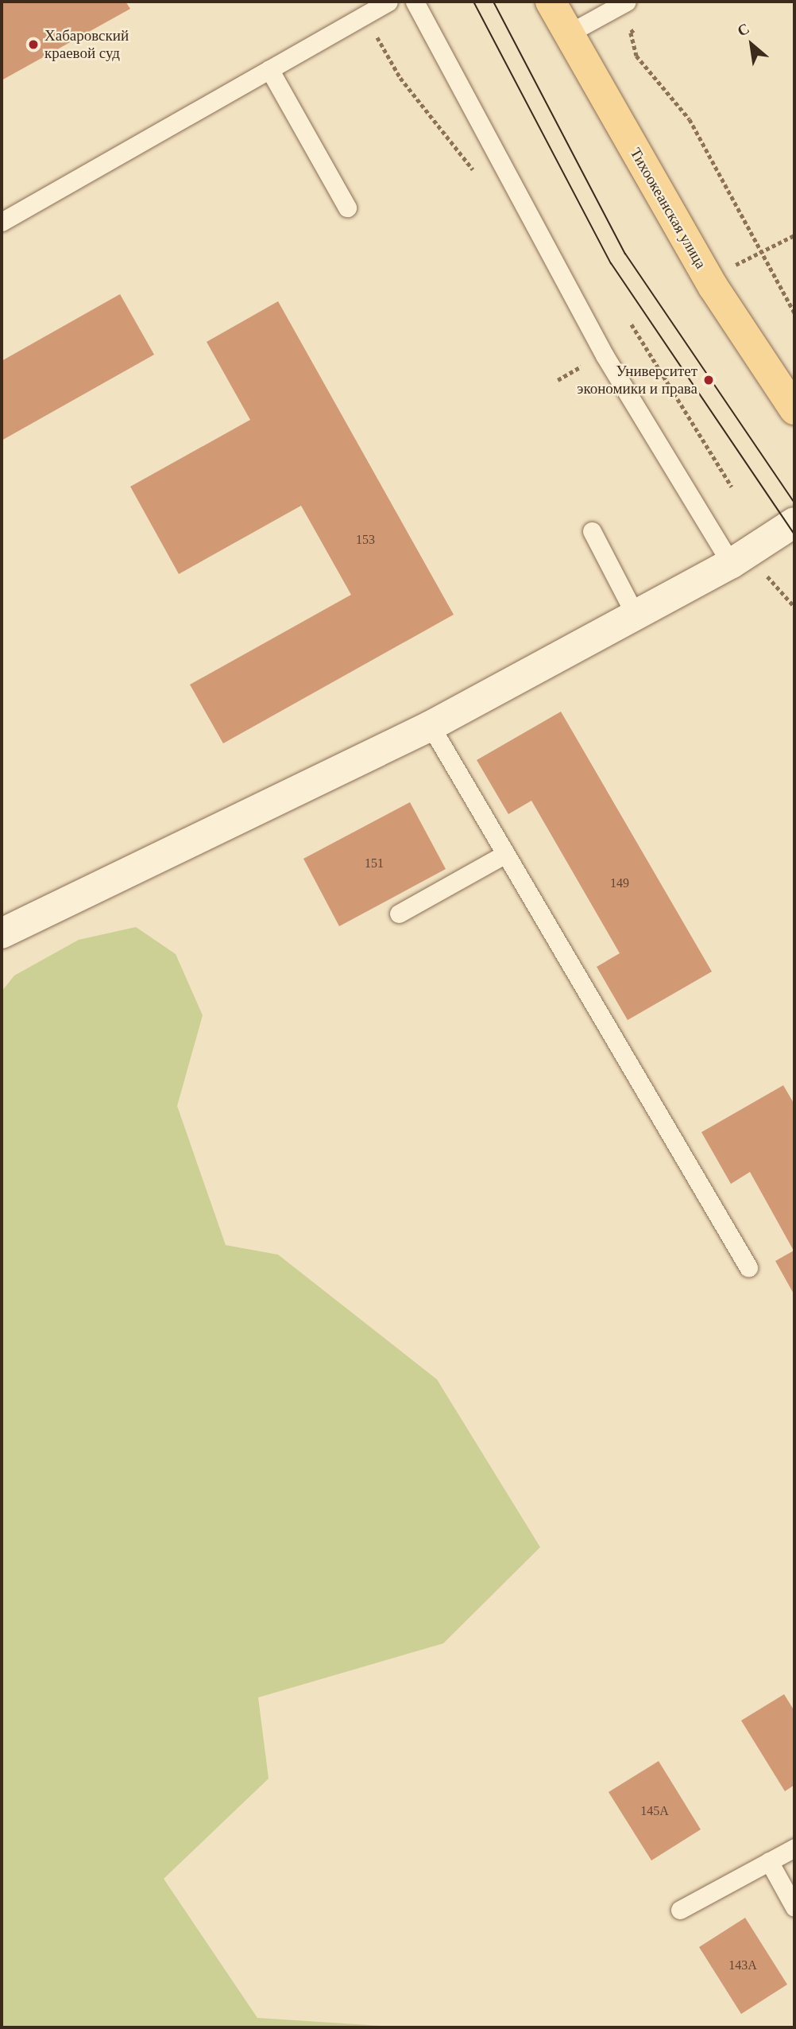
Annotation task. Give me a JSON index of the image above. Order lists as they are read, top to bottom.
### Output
{
  "streets": {
    "main road": ["Тихоокеанская улица"]
  },
  "places": ["Хабаровский краевой суд", "Университет экономики и права"],
  "house_numbers": [
    "153",
    "151",
    "149",
    "145А",
    "143А"
  ],
  "north": "top left"
}
